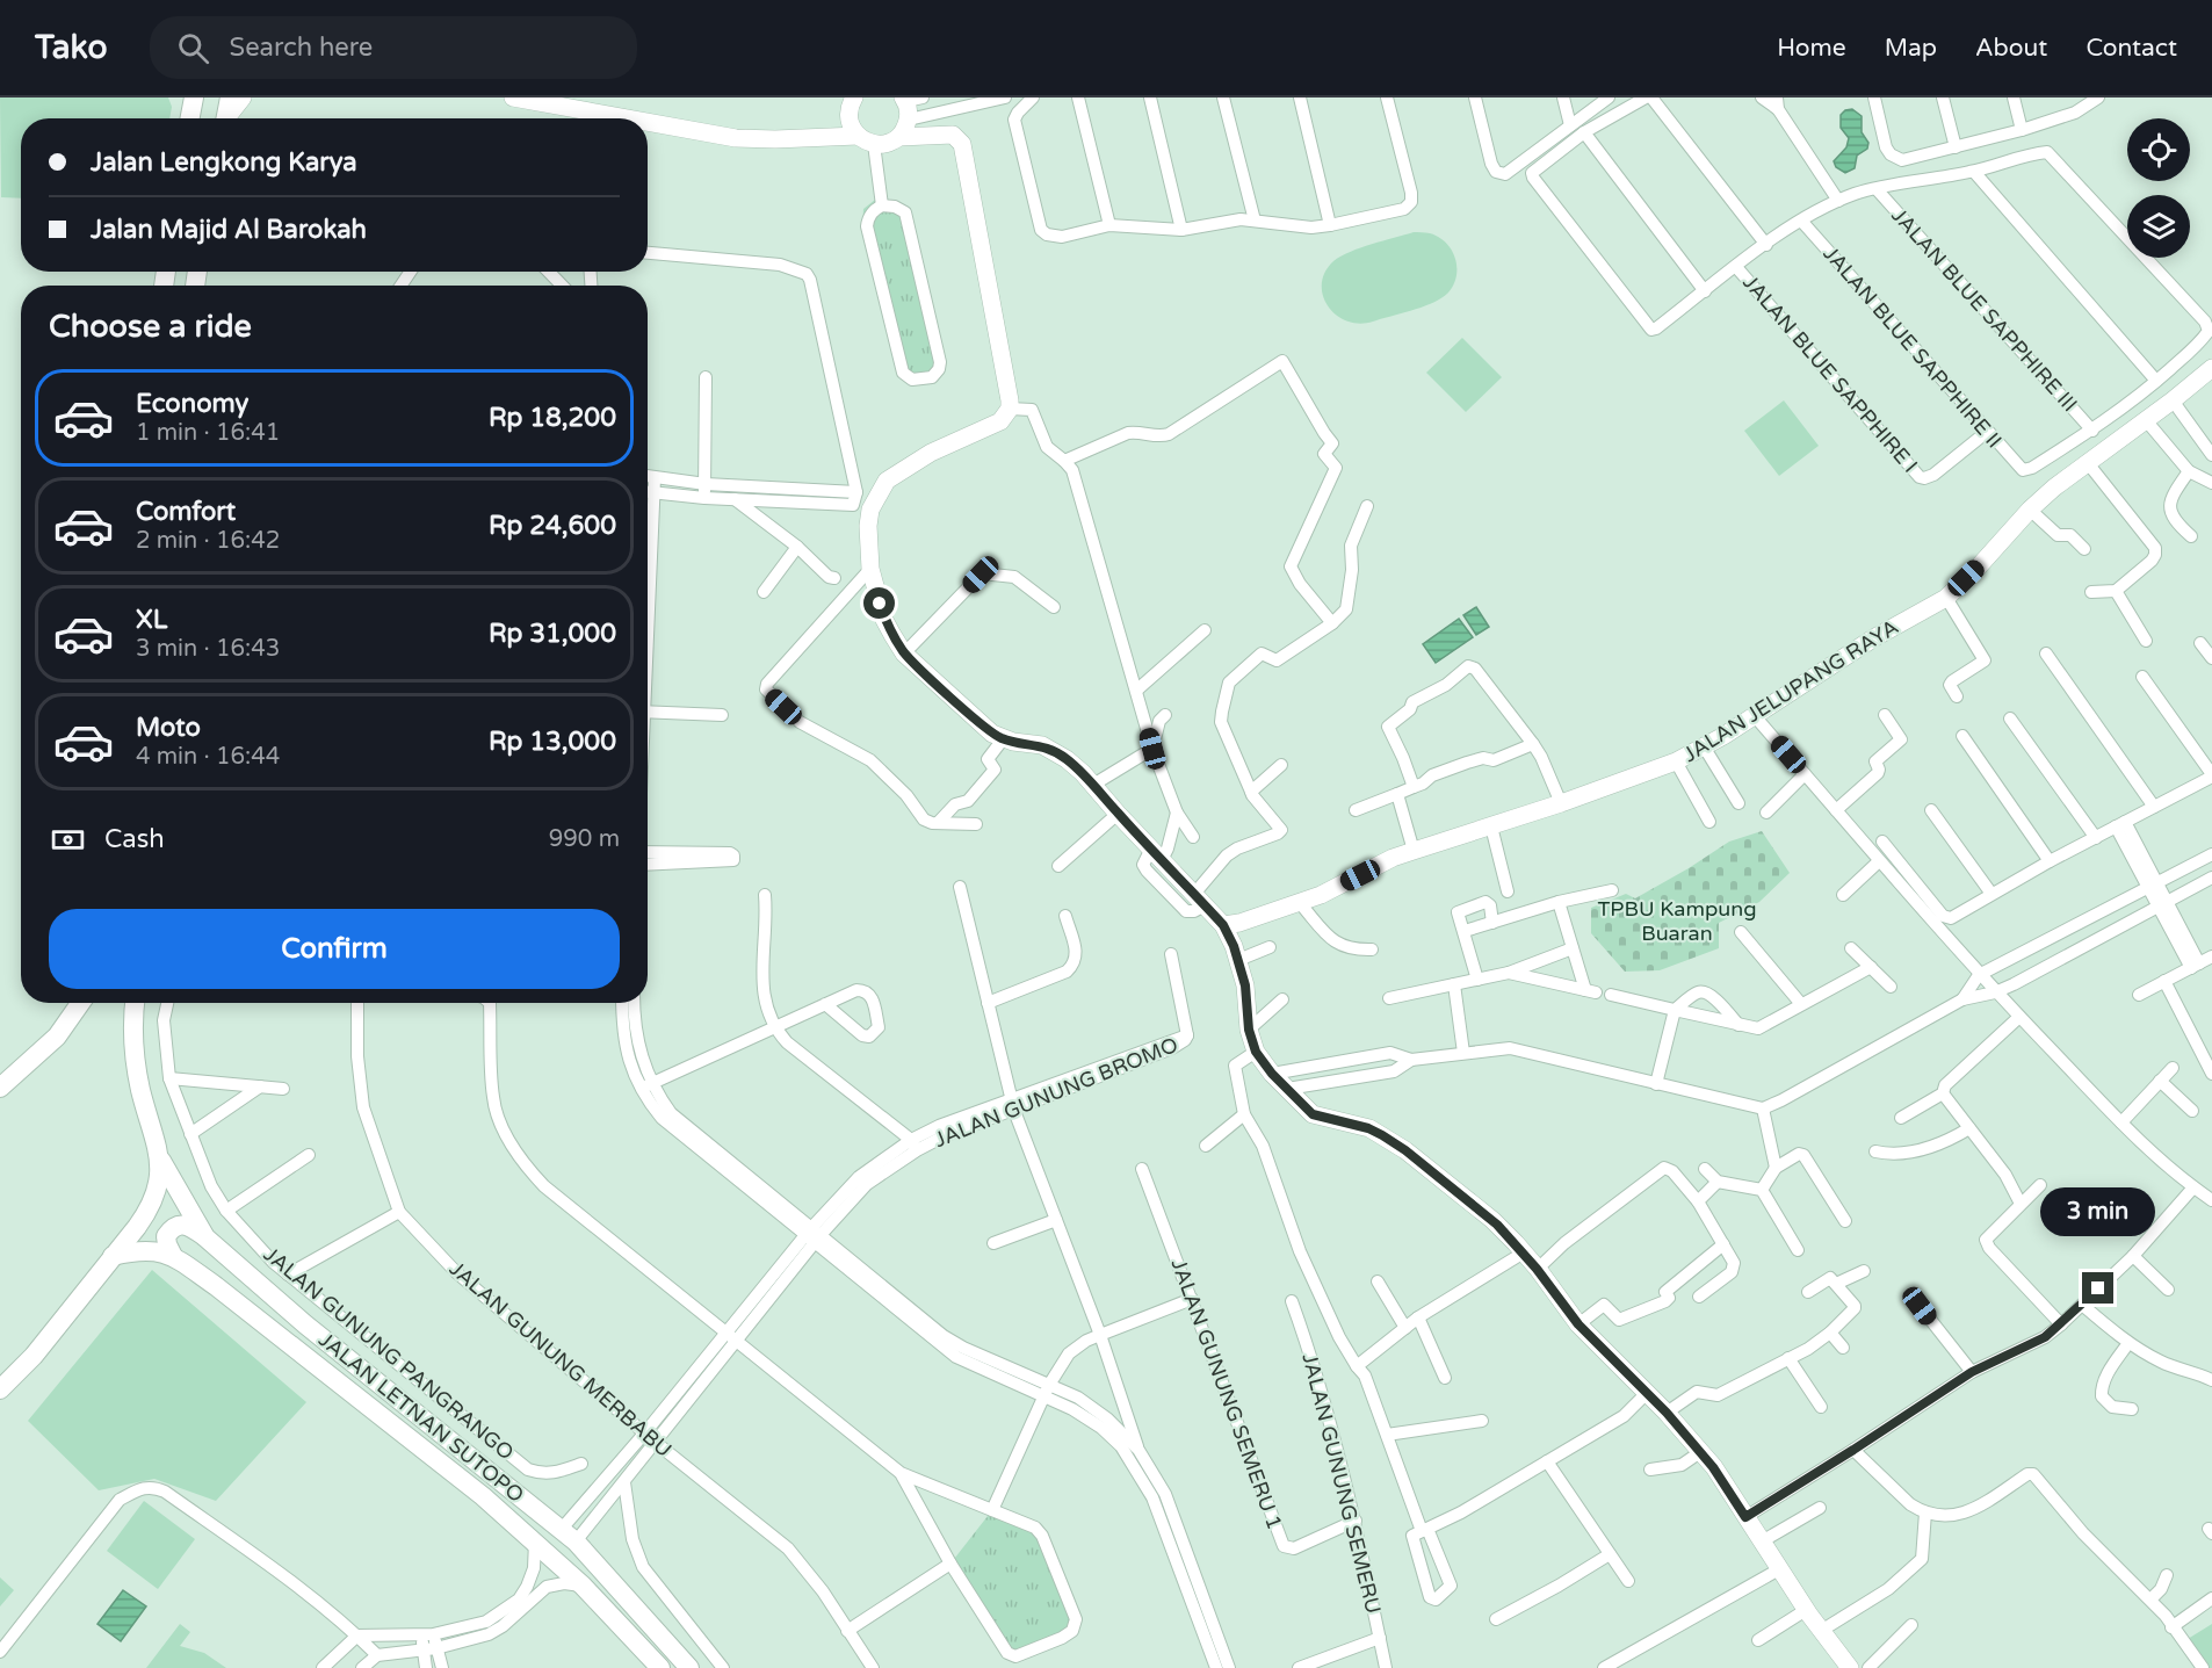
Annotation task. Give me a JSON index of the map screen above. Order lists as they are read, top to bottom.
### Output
{
  "streets": {
    "main road": ["JALAN LETNAN SUTOPO"],
    "street": [
      "JALAN BLUE SAPPHIRE III",
      "JALAN BLUE SAPPHIRE II",
      "JALAN BLUE SAPPHIRE I",
      "JALAN JELUPANG RAYA",
      "JALAN GUNUNG BROMO",
      "JALAN GUNUNG PANGRANGO",
      "JALAN GUNUNG MERBABU",
      "JALAN GUNUNG SEMERU 1",
      "JALAN GUNUNG SEMERU"
    ]
  },
  "crossings": [
    ["JALAN BLUE SAPPHIRE III", "JALAN BLUE SAPPHIRE II"],
    ["JALAN BLUE SAPPHIRE II", "JALAN BLUE SAPPHIRE I"],
    ["JALAN GUNUNG BROMO", "JALAN GUNUNG MERBABU"],
    ["JALAN GUNUNG BROMO", "JALAN LETNAN SUTOPO"],
    ["JALAN GUNUNG SEMERU 1", "JALAN GUNUNG SEMERU"]
  ],
  "parks": ["TPBU Kampung Buaran"],
  "page": {
    "header": "Tako",
    "search": "Search here",
    "nav": [
      "Home",
      "Map",
      "About",
      "Contact"
    ],
    "banner": ["Jalan Lengkong Karya", "Jalan Majid Al Barokah"],
    "heading": "Choose a ride",
    "list": [
      {
        "name": "Economy",
        "note": "1 min · 16:41",
        "value": "Rp 18,200"
      },
      {
        "name": "Comfort",
        "note": "2 min · 16:42",
        "value": "Rp 24,600"
      },
      {
        "name": "XL",
        "note": "3 min · 16:43",
        "value": "Rp 31,000"
      },
      {
        "name": "Moto",
        "note": "4 min · 16:44",
        "value": "Rp 13,000"
      }
    ],
    "pay": ["Cash", "990 m"],
    "buttons": "Confirm",
    "bubble": "3 min"
  }
}
